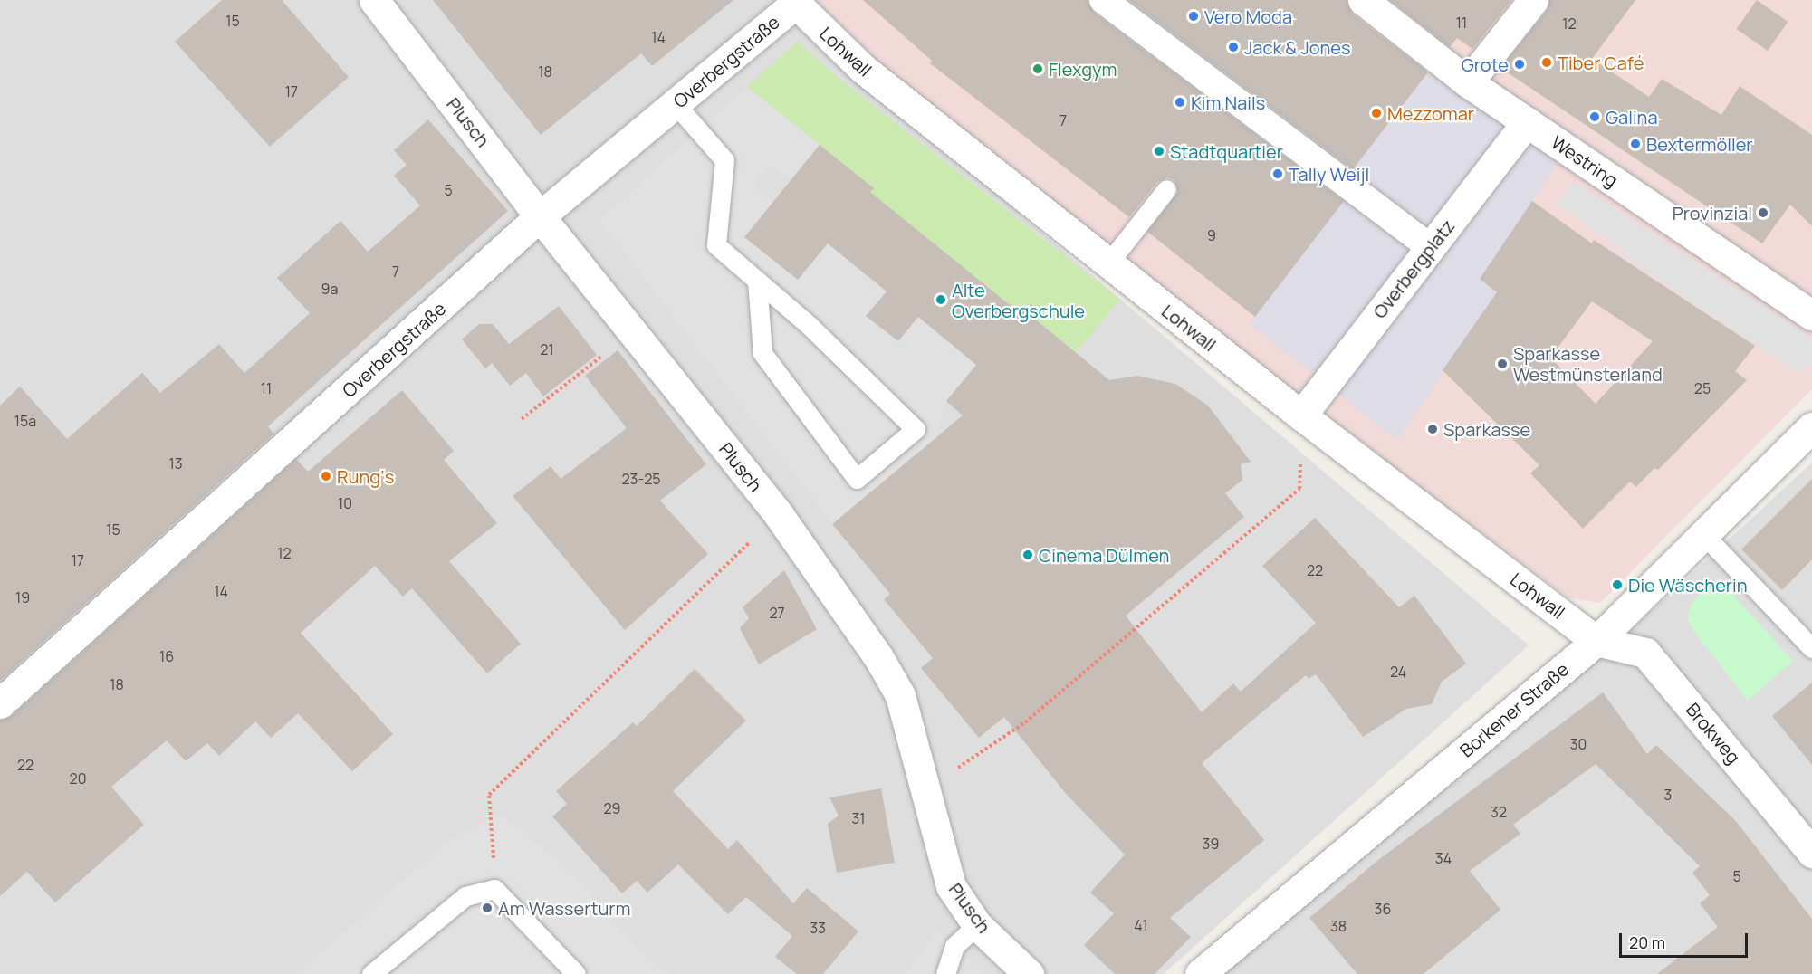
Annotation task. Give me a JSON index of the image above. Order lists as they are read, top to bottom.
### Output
{
  "streets": {
    "street": [
      "Lohwall",
      "Overbergstraße",
      "Plusch",
      "Westring",
      "Overbergplatz",
      "Borkener Straße",
      "Brokweg"
    ]
  },
  "crossings": [
    ["Lohwall", "Overbergstraße"],
    ["Lohwall", "Overbergplatz"],
    ["Lohwall", "Borkener Straße"],
    ["Lohwall", "Brokweg"],
    ["Overbergstraße", "Plusch"],
    ["Westring", "Overbergplatz"],
    ["Borkener Straße", "Brokweg"]
  ],
  "places": [
    "Vero Moda",
    "Jack & Jones",
    "Tiber Café",
    "Grote",
    "Flexgym",
    "Kim Nails",
    "Mezzomar",
    "Galina",
    "Bextermöller",
    "Stadtquartier",
    "Tally Weijl",
    "Provinzial",
    "Alte Overbergschule",
    "Sparkasse Westmünsterland",
    "Sparkasse",
    "Rung‘s",
    "Cinema Dülmen",
    "Die Wäscherin",
    "Am Wasserturm"
  ],
  "house_numbers": [
    "15",
    "11",
    "12",
    "14",
    "18",
    "17",
    "7",
    "5",
    "9",
    "7",
    "9a",
    "21",
    "11",
    "25",
    "15a",
    "13",
    "23-25",
    "10",
    "15",
    "12",
    "17",
    "22",
    "14",
    "19",
    "27",
    "16",
    "24",
    "18",
    "30",
    "22",
    "20",
    "3",
    "29",
    "32",
    "31",
    "39",
    "34",
    "5",
    "36",
    "41",
    "38",
    "33"
  ],
  "scale_bar": "20 m"
}
